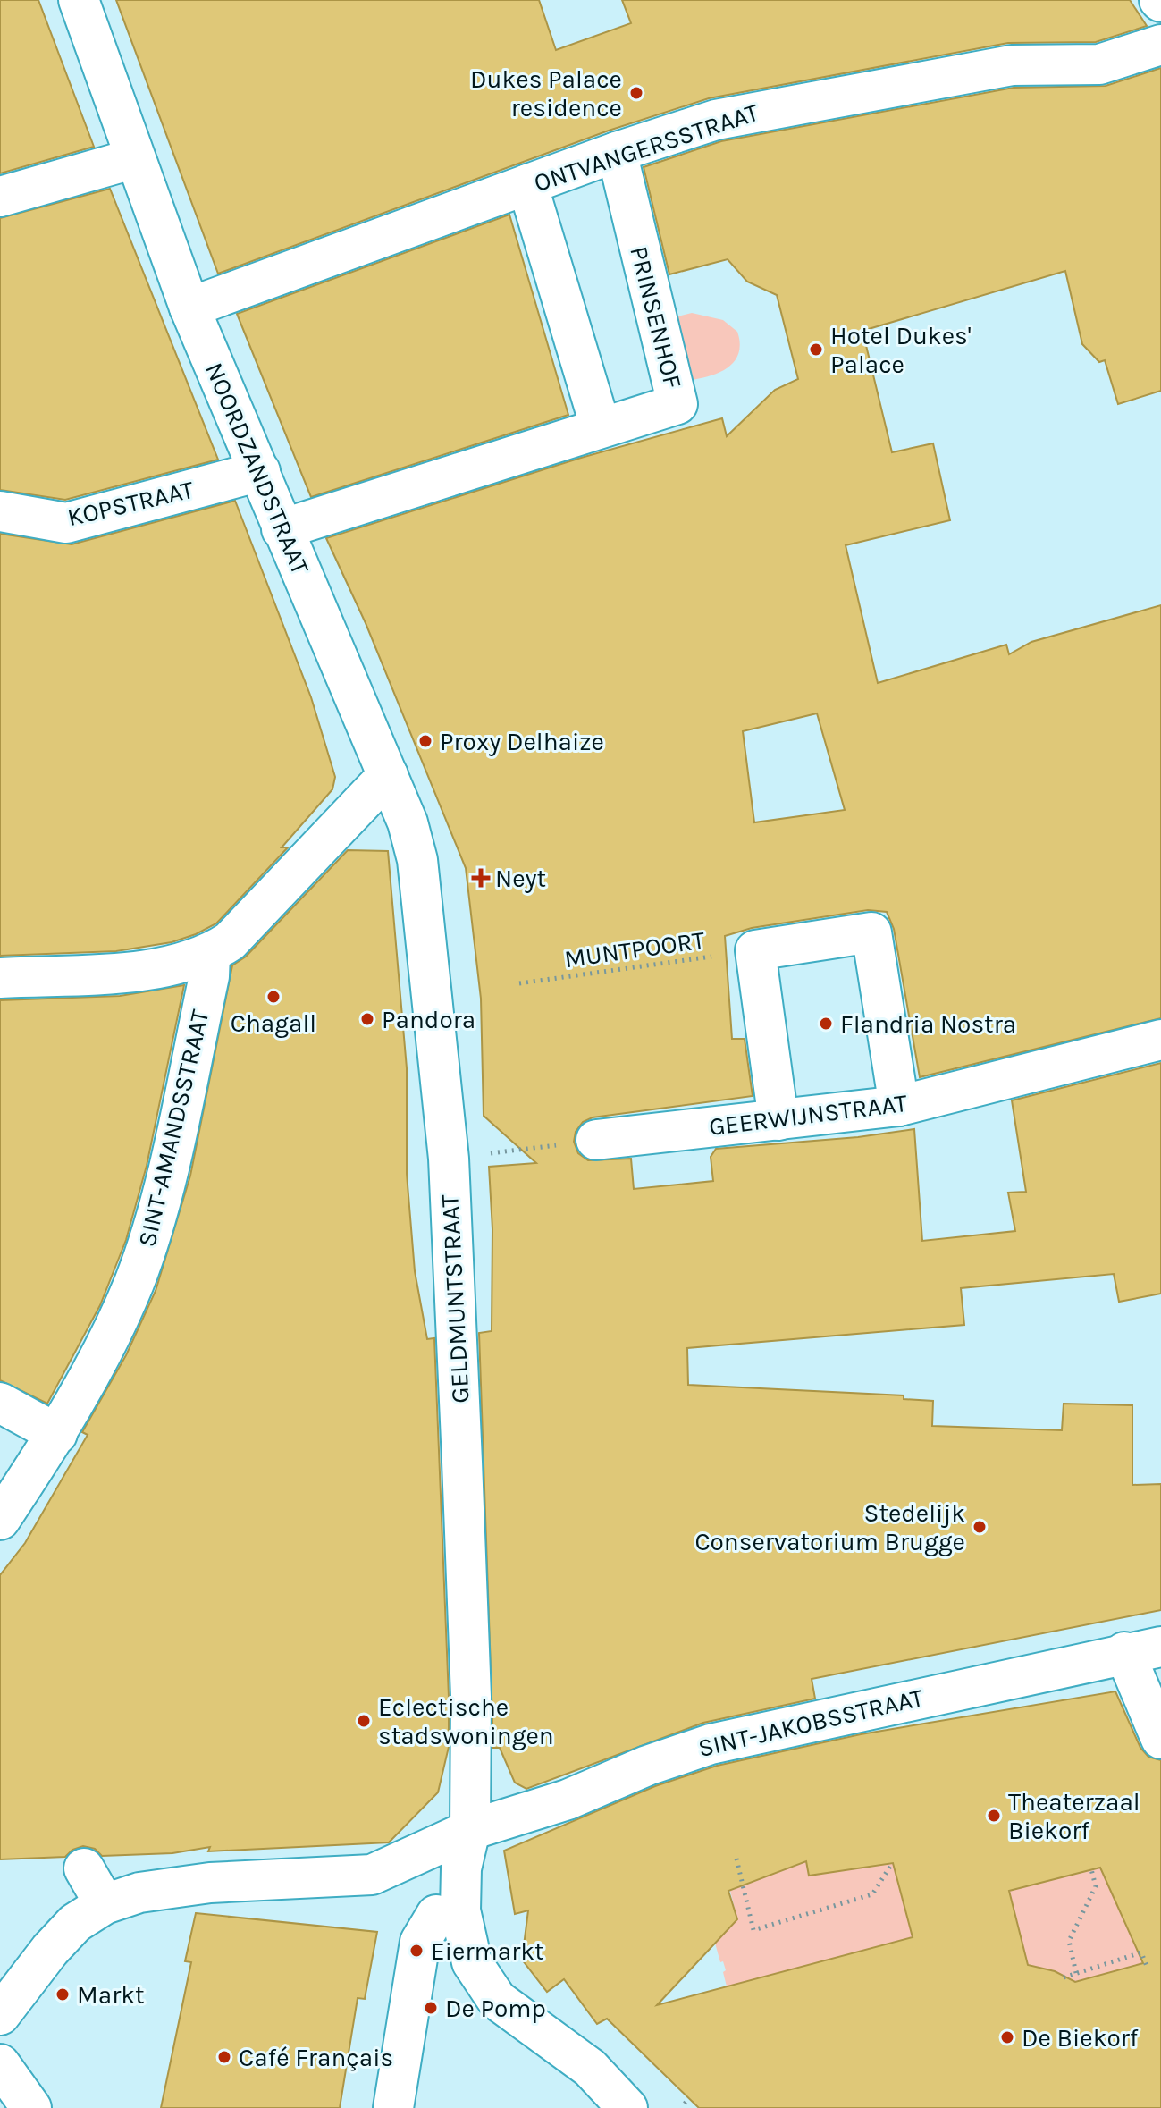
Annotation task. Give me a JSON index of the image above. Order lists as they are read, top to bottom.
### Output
{
  "streets": {
    "street": [
      "ONTVANGERSSTRAAT",
      "PRINSENHOF",
      "NOORDZANDSTRAAT",
      "KOPSTRAAT",
      "GEERWIJNSTRAAT",
      "SINT-AMANDSSTRAAT",
      "GELDMUNTSTRAAT",
      "SINT-JAKOBSSTRAAT"
    ],
    "path": ["MUNTPOORT"]
  },
  "crossings": [
    ["ONTVANGERSSTRAAT", "PRINSENHOF"],
    ["ONTVANGERSSTRAAT", "NOORDZANDSTRAAT"],
    ["PRINSENHOF", "NOORDZANDSTRAAT"],
    ["NOORDZANDSTRAAT", "KOPSTRAAT"],
    ["NOORDZANDSTRAAT", "GELDMUNTSTRAAT"],
    ["GELDMUNTSTRAAT", "SINT-JAKOBSSTRAAT"]
  ],
  "places": {
    "other": [
      "Dukes Palace residence",
      "Hotel Dukes' Palace",
      "Proxy Delhaize",
      "Chagall",
      "Pandora",
      "Flandria Nostra",
      "Stedelijk Conservatorium Brugge",
      "Eclectische stadswoningen",
      "Theaterzaal Biekorf",
      "Eiermarkt",
      "Markt",
      "De Pomp",
      "De Biekorf",
      "Café Français"
    ],
    "health": ["Neyt"]
  }
}
